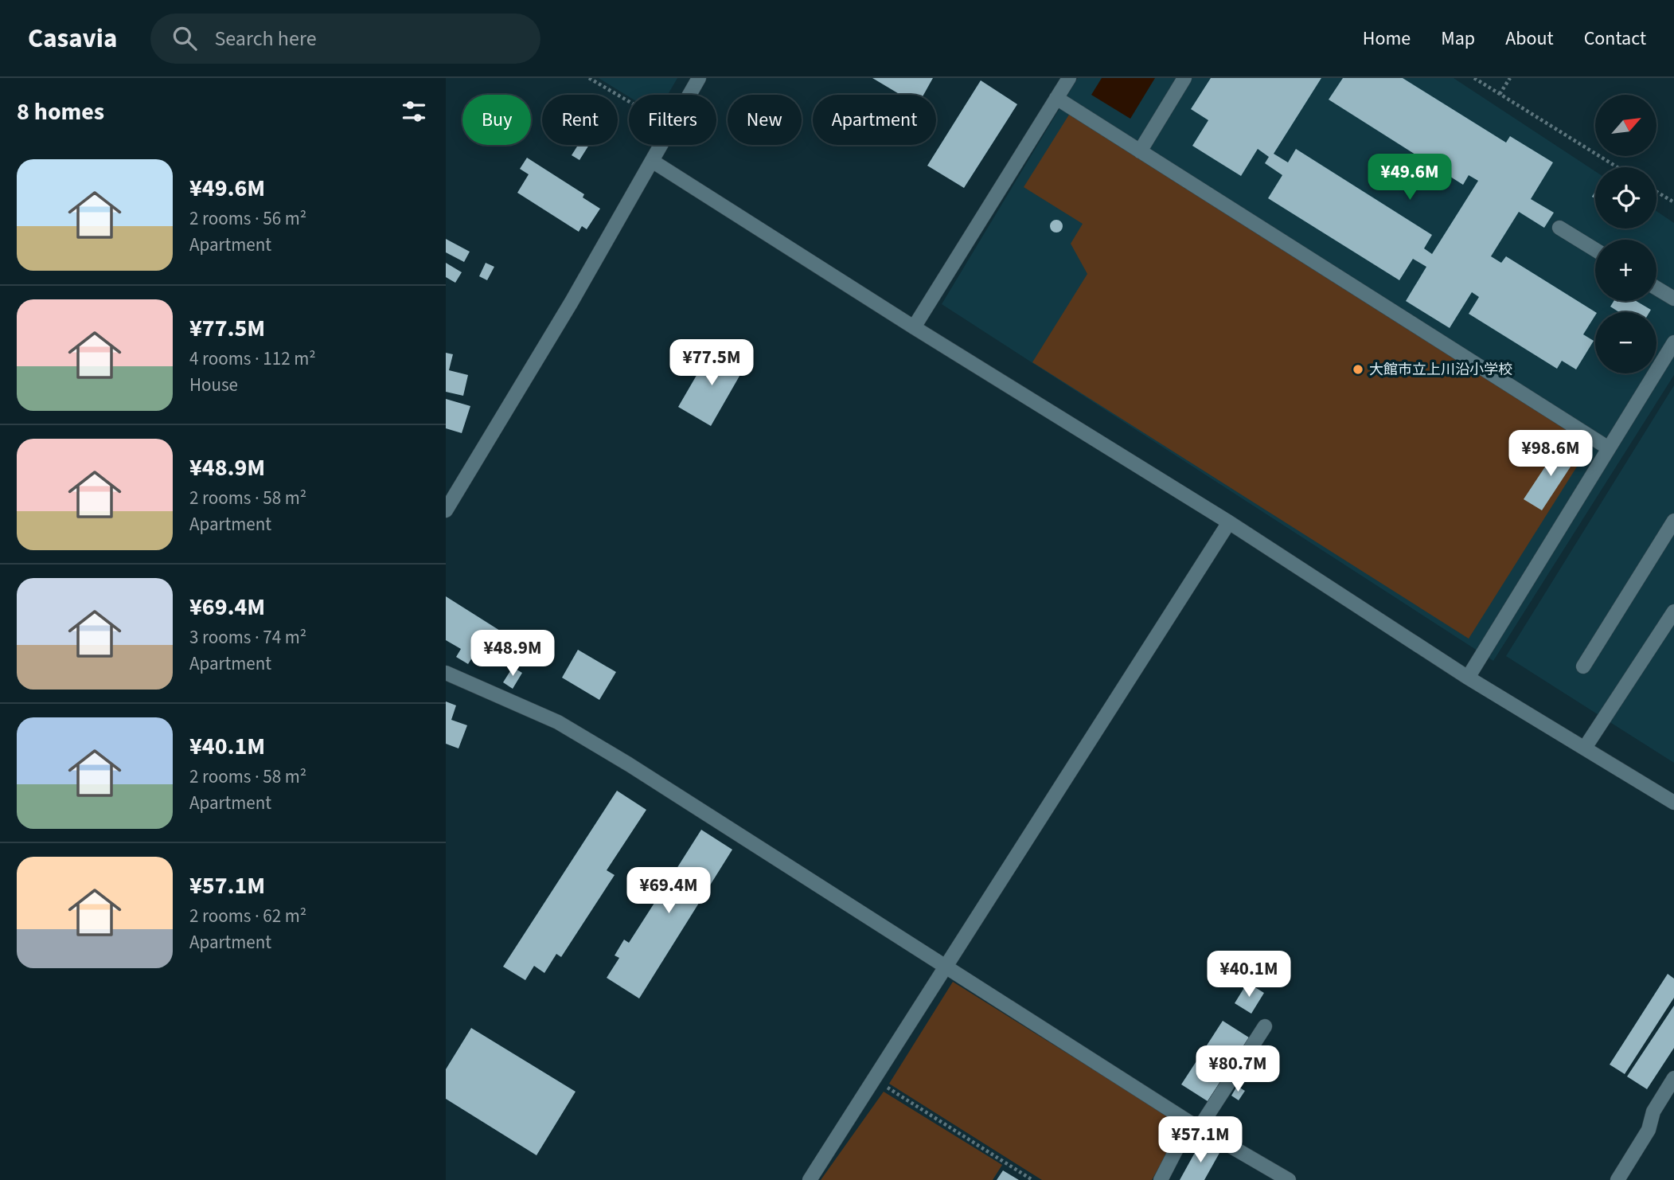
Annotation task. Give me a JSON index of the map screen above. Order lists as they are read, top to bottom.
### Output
{
  "places": ["大館市立上川沿小学校"],
  "north": "top right",
  "page": {
    "header": "Casavia",
    "search": "Search here",
    "nav": [
      "Home",
      "Map",
      "About",
      "Contact"
    ],
    "heading": "8 homes",
    "map_buttons": ["+", "−"],
    "chip": [
      "Buy",
      "Rent",
      "Filters",
      "New",
      "Apartment"
    ],
    "list": [
      {
        "name": "¥49.6M",
        "note": "2 rooms · 56 m² · Apartment"
      },
      {
        "name": "¥77.5M",
        "note": "4 rooms · 112 m² · House"
      },
      {
        "name": "¥48.9M",
        "note": "2 rooms · 58 m² · Apartment"
      },
      {
        "name": "¥69.4M",
        "note": "3 rooms · 74 m² · Apartment"
      },
      {
        "name": "¥40.1M",
        "note": "2 rooms · 58 m² · Apartment"
      },
      {
        "name": "¥57.1M",
        "note": "2 rooms · 62 m² · Apartment"
      }
    ],
    "price": [
      "¥49.6M",
      "¥77.5M",
      "¥98.6M",
      "¥48.9M",
      "¥69.4M",
      "¥40.1M",
      "¥80.7M",
      "¥57.1M"
    ]
  }
}
